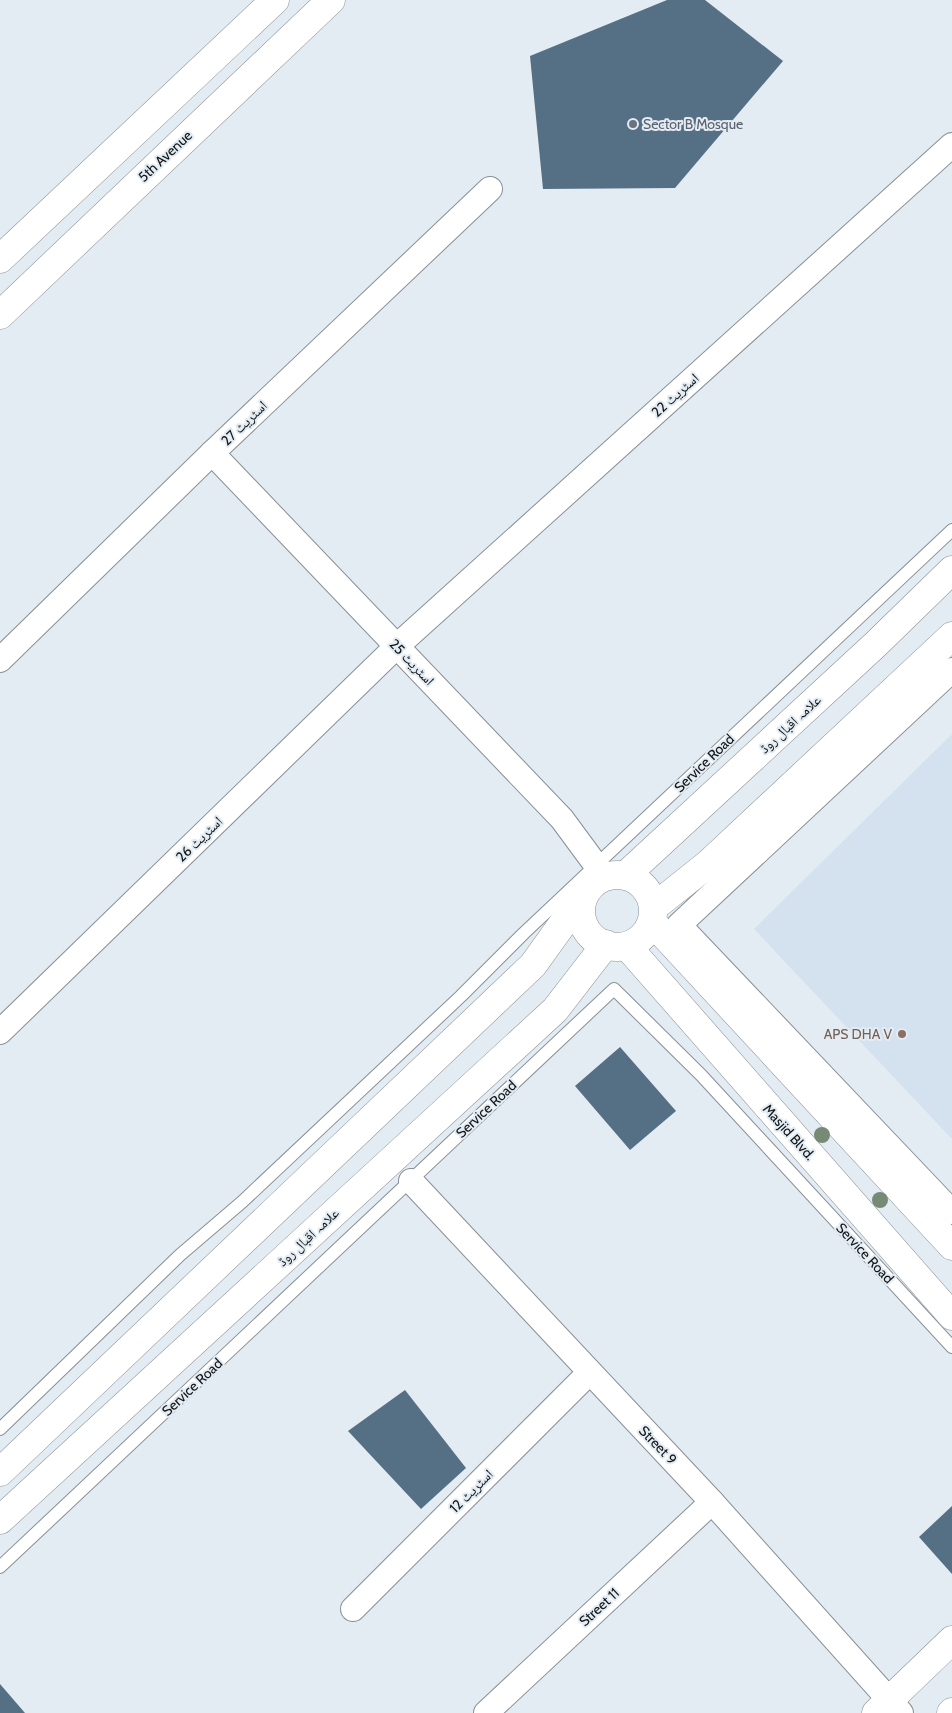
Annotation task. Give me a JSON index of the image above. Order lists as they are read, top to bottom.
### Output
{
  "streets": {
    "main road": ["5th Avenue", "علامہ اقبال روڈ", "Masjid Blvd."],
    "street": [
      "اسٹریٹ 22",
      "اسٹریٹ 27",
      "اسٹریٹ 25",
      "اسٹریٹ 26",
      "Street 9",
      "اسٹریٹ 12",
      "Street 11"
    ],
    "lane": ["Service Road"]
  },
  "crossings": [
    ["اسٹریٹ 22", "اسٹریٹ 25"],
    ["اسٹریٹ 22", "اسٹریٹ 26"],
    ["اسٹریٹ 27", "اسٹریٹ 25"],
    ["اسٹریٹ 25", "علامہ اقبال روڈ"],
    ["اسٹریٹ 25", "Service Road"],
    ["اسٹریٹ 25", "اسٹریٹ 26"],
    ["اسٹریٹ 25", "Masjid Blvd."],
    ["علامہ اقبال روڈ", "Service Road"],
    ["علامہ اقبال روڈ", "Masjid Blvd."],
    ["Service Road", "Masjid Blvd."],
    ["Service Road", "Street 9"],
    ["Street 9", "اسٹریٹ 12"],
    ["Street 9", "Street 11"]
  ],
  "places": ["Sector B Mosque", "APS DHA V"]
}
